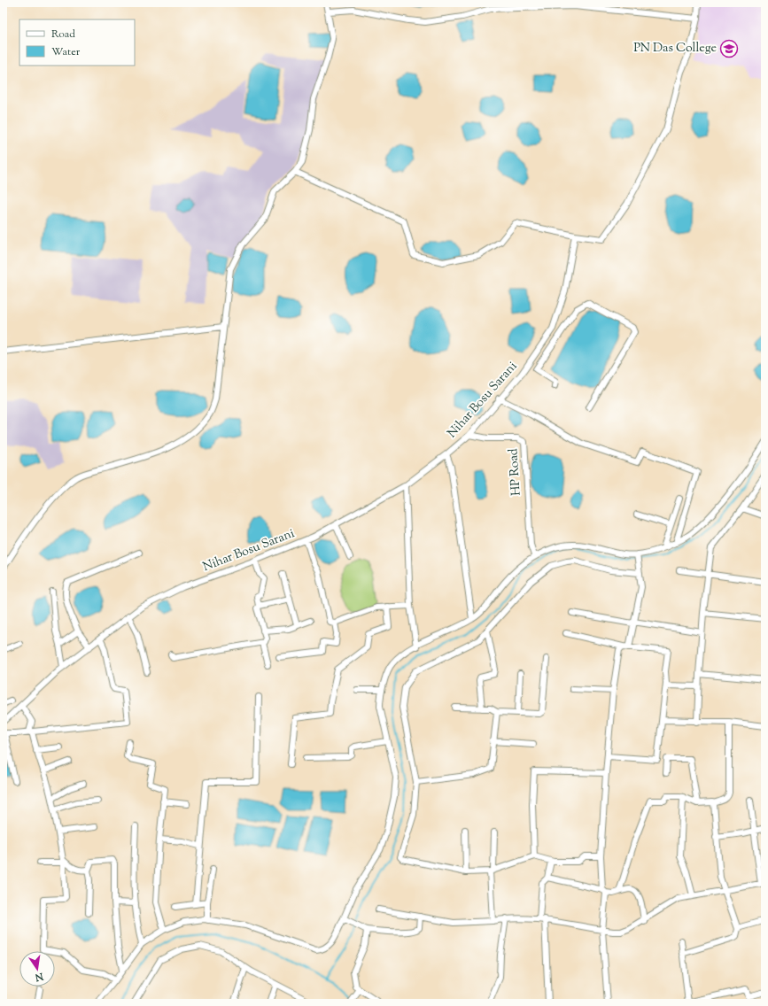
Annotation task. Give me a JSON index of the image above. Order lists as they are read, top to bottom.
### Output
{
  "streets": {
    "street": ["Nihar Bosu Sarani", "HP Road"]
  },
  "crossings": [
    ["Nihar Bosu Sarani", "HP Road"]
  ],
  "places": {
    "school or university": ["PN Das College"]
  },
  "legend": ["Road", "Water"],
  "north": "bottom"
}
